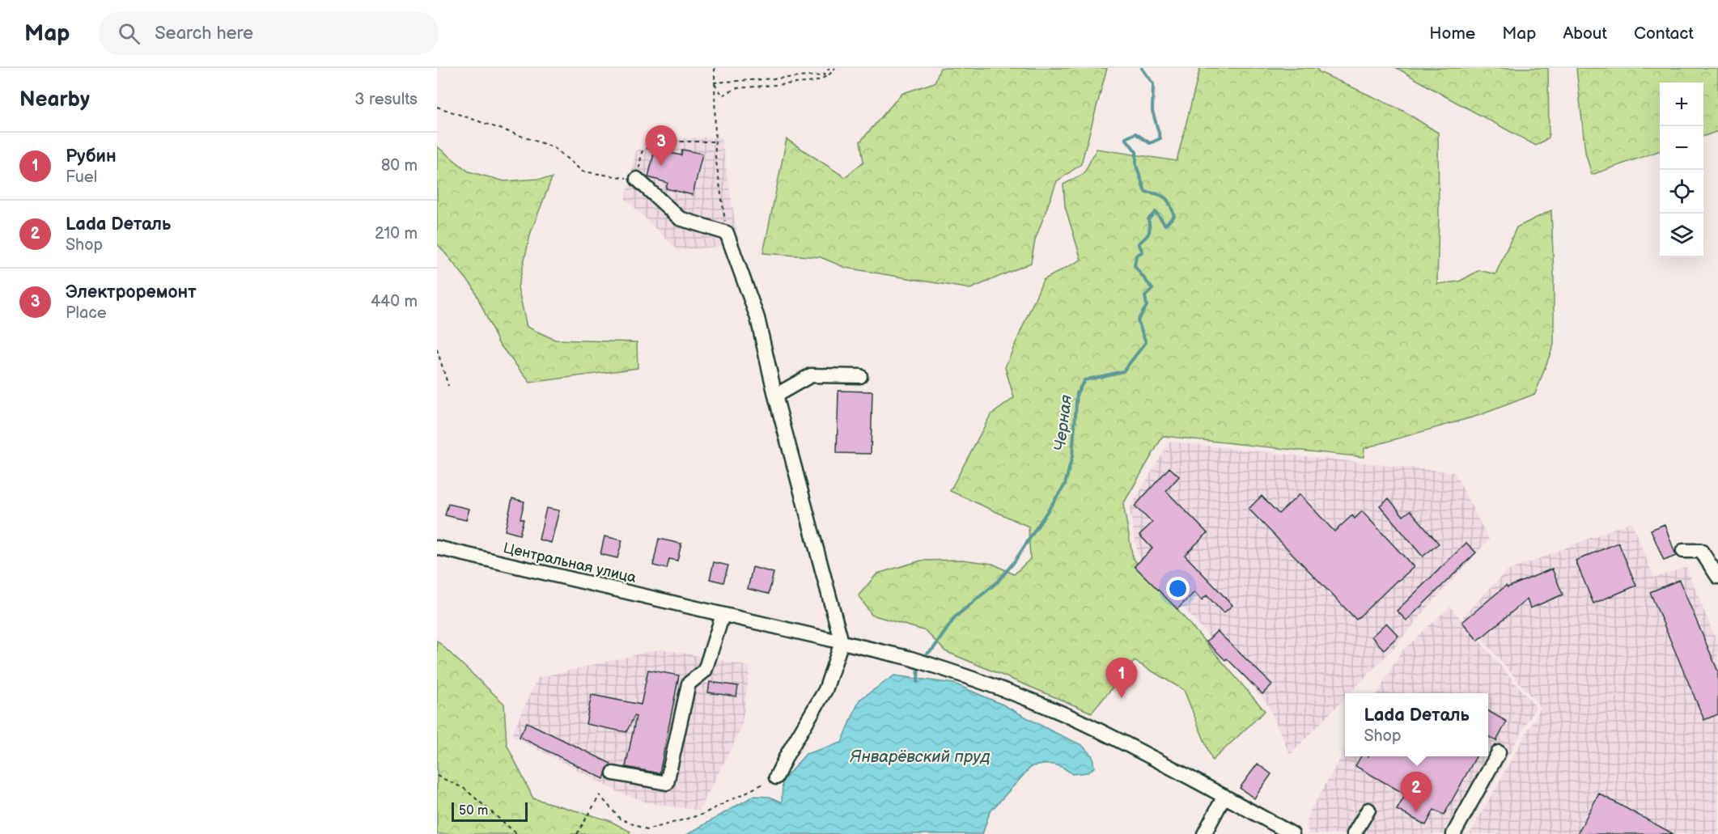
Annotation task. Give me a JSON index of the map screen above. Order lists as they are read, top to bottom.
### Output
{
  "streets": {
    "street": ["Центральная улица"]
  },
  "water": ["Черная", "Январёвский пруд"],
  "scale_bar": "50 m",
  "page": {
    "header": "Map",
    "search": "Search here",
    "nav": [
      "Home",
      "Map",
      "About",
      "Contact"
    ],
    "heading": ["Nearby", "3 results"],
    "map_buttons": ["+", "−"],
    "pins": ["3", "1", "2"],
    "list": [
      {
        "mark": "1",
        "name": "Рубин",
        "note": "Fuel",
        "value": "80 m"
      },
      {
        "mark": "2",
        "name": "Lada Dеталь",
        "note": "Shop",
        "value": "210 m"
      },
      {
        "mark": "3",
        "name": "Электроремонт",
        "note": "Place",
        "value": "440 m"
      }
    ],
    "popup": ["Lada Dеталь", "Shop"],
    "scale": "50 m"
  }
}
